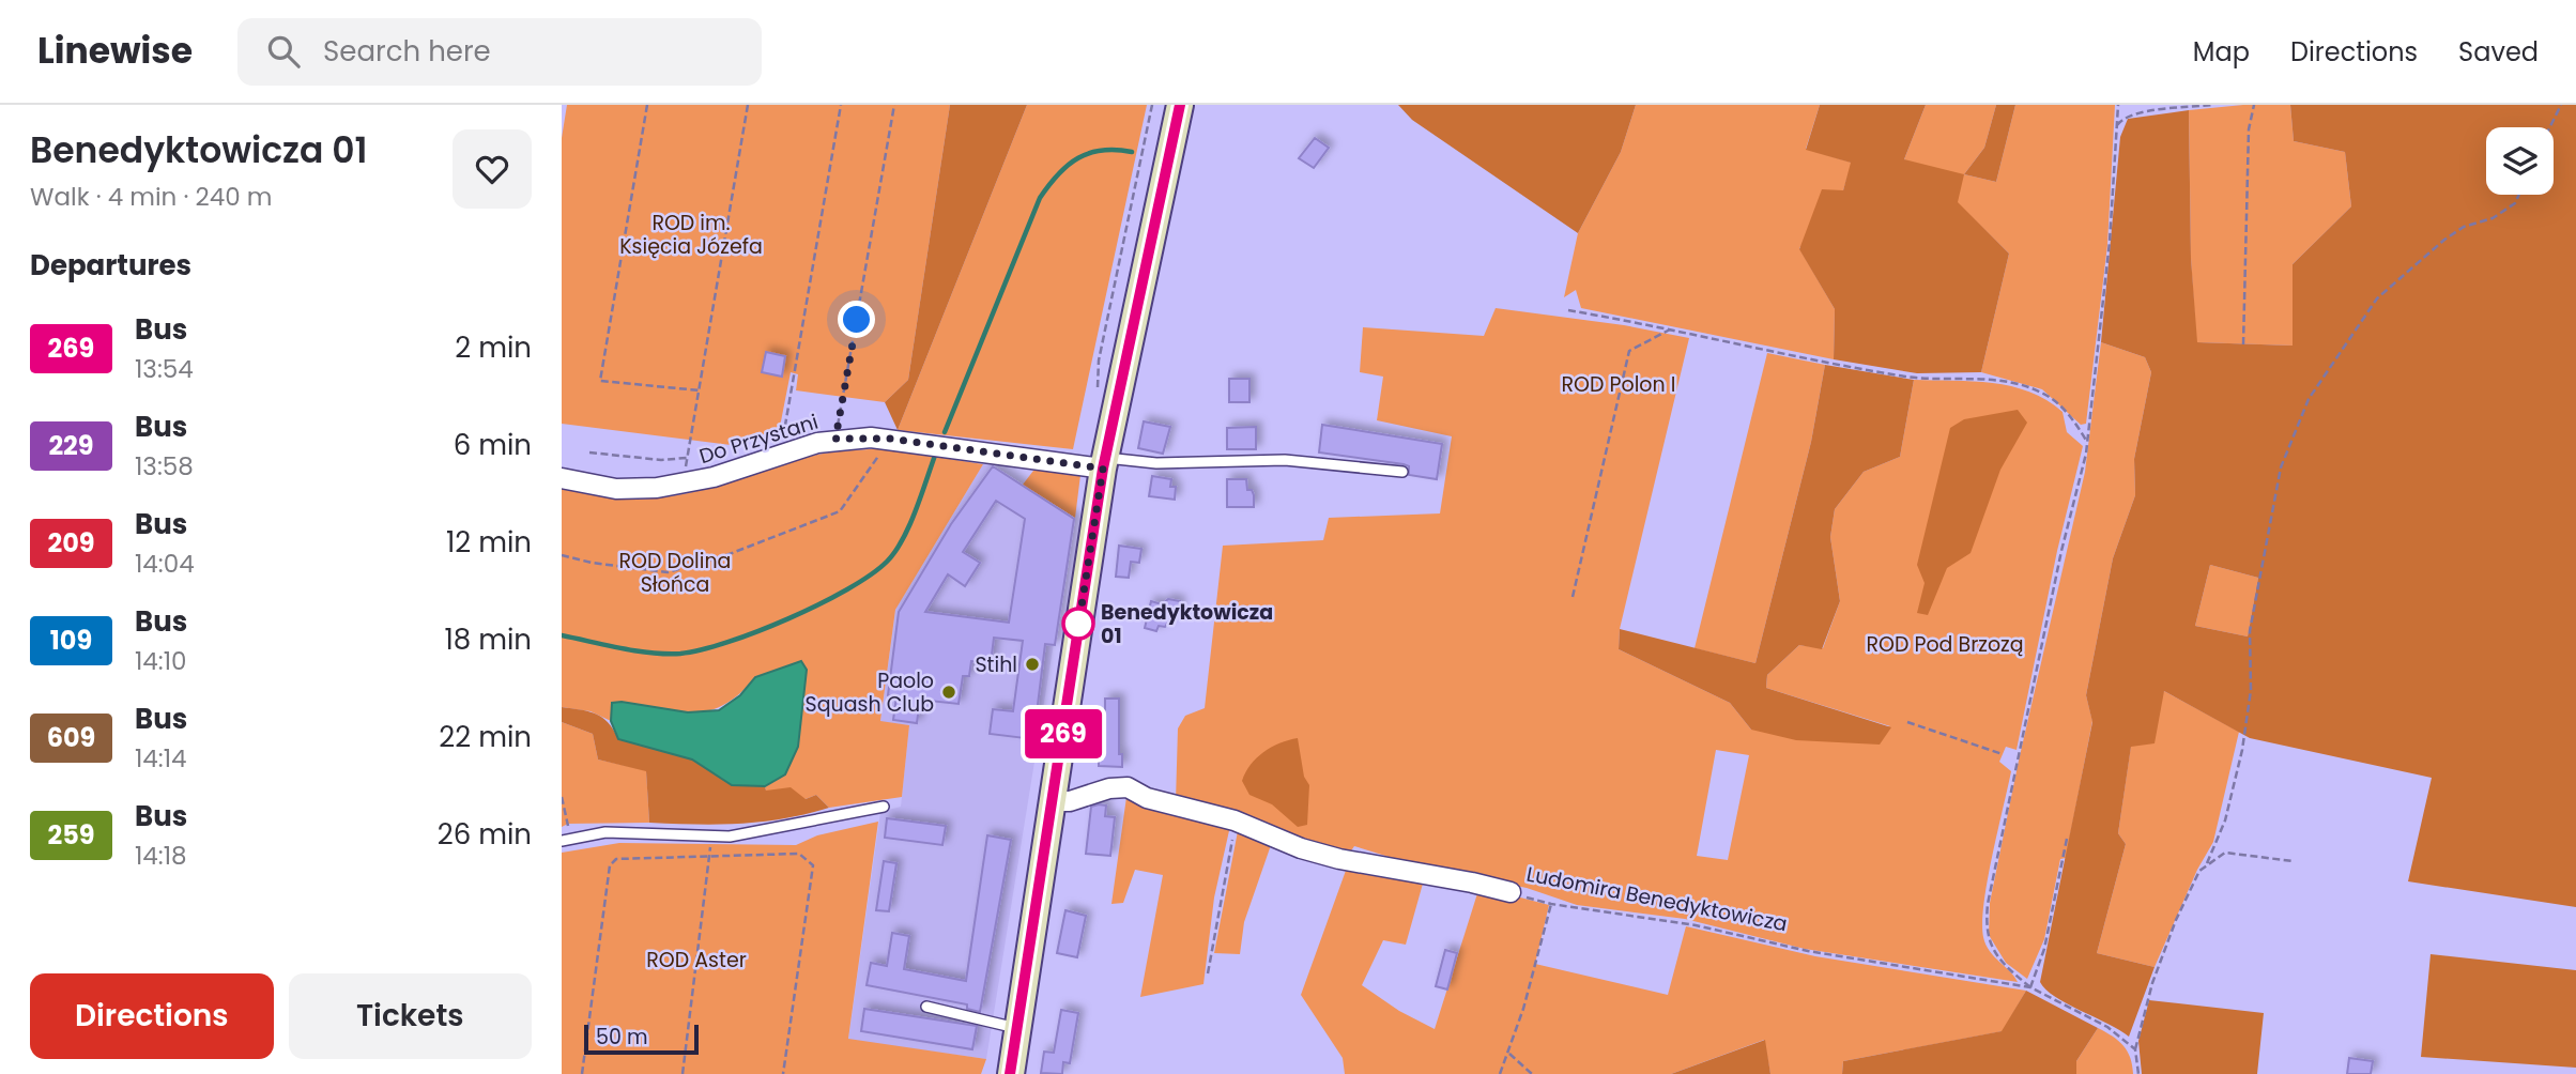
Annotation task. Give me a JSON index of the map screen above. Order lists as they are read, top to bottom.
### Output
{
  "streets": {
    "street": ["Do Przystani", "Ludomira Benedyktowicza"]
  },
  "parks": [
    "ROD im. Księcia Józefa",
    "ROD Polon I",
    "ROD Dolina Słońca",
    "ROD Pod Brzozą",
    "ROD Aster"
  ],
  "places": ["Benedyktowicza 01", "Stihl", "Paolo Squash Club"],
  "lines": ["bus line 269"],
  "scale_bar": "50 m",
  "page": {
    "header": "Linewise",
    "search": "Search here",
    "nav": ["Map", "Directions", "Saved"],
    "heading": [
      ["Benedyktowicza 01", "Walk · 4 min · 240 m"],
      "Departures"
    ],
    "on_map": "269",
    "list": [
      {
        "mark": "269",
        "name": "Bus",
        "note": "13:54",
        "value": "2 min"
      },
      {
        "mark": "229",
        "name": "Bus",
        "note": "13:58",
        "value": "6 min"
      },
      {
        "mark": "209",
        "name": "Bus",
        "note": "14:04",
        "value": "12 min"
      },
      {
        "mark": "109",
        "name": "Bus",
        "note": "14:10",
        "value": "18 min"
      },
      {
        "mark": "609",
        "name": "Bus",
        "note": "14:14",
        "value": "22 min"
      },
      {
        "mark": "259",
        "name": "Bus",
        "note": "14:18",
        "value": "26 min"
      }
    ],
    "buttons": ["Directions", "Tickets"],
    "scale": "50 m"
  }
}
